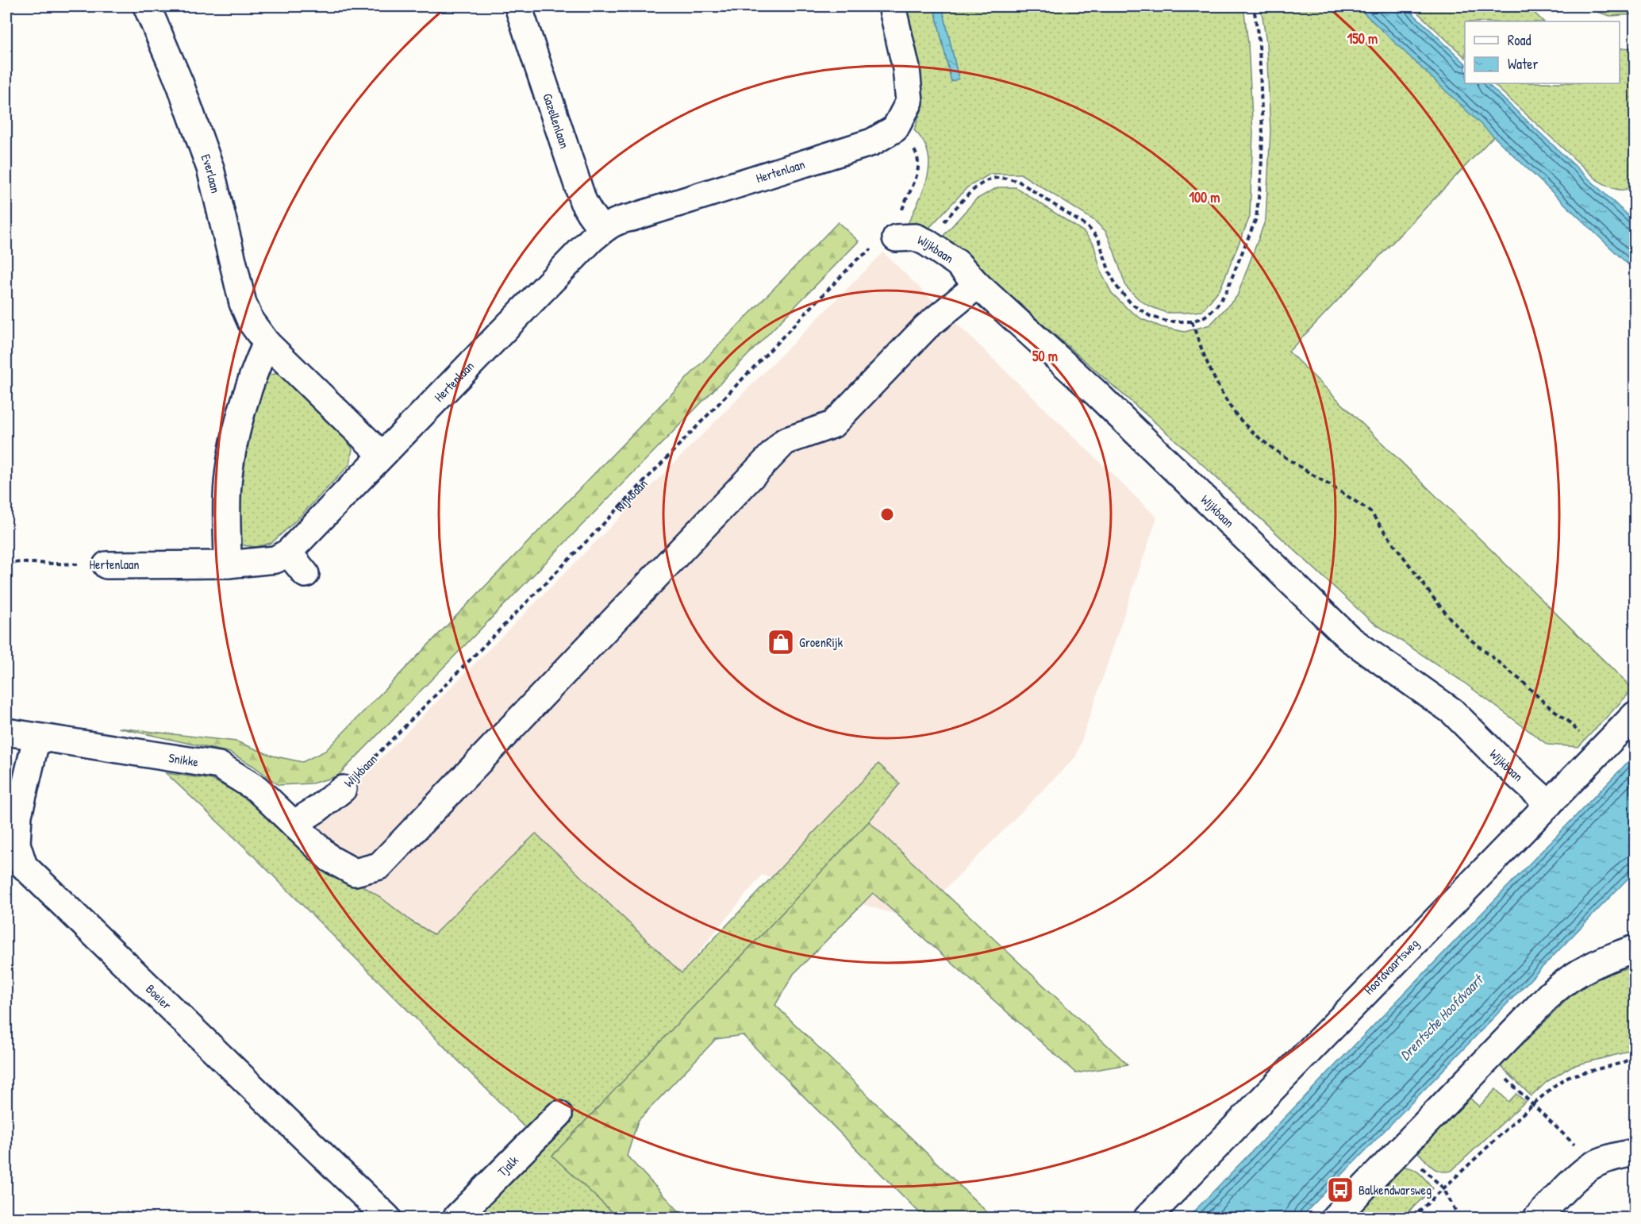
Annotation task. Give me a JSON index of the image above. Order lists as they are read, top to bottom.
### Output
{
  "streets": {
    "street": [
      "Gazellenlaan",
      "Hertenlaan",
      "Everlaan",
      "Wijkbaan",
      "Snikke",
      "Hoofdvaartsweg",
      "Boeier",
      "Tjalk"
    ]
  },
  "crossings": [
    ["Gazellenlaan", "Hertenlaan"],
    ["Hertenlaan", "Everlaan"],
    ["Wijkbaan", "Snikke"],
    ["Wijkbaan", "Hoofdvaartsweg"],
    ["Snikke", "Boeier"]
  ],
  "water": ["Drentsche Hoofdvaart"],
  "places": {
    "shop": ["GroenRijk"],
    "bus stop": ["Balkendwarsweg"]
  },
  "legend": ["Road", "Water"],
  "rings": ["150 m", "100 m", "50 m"]
}
